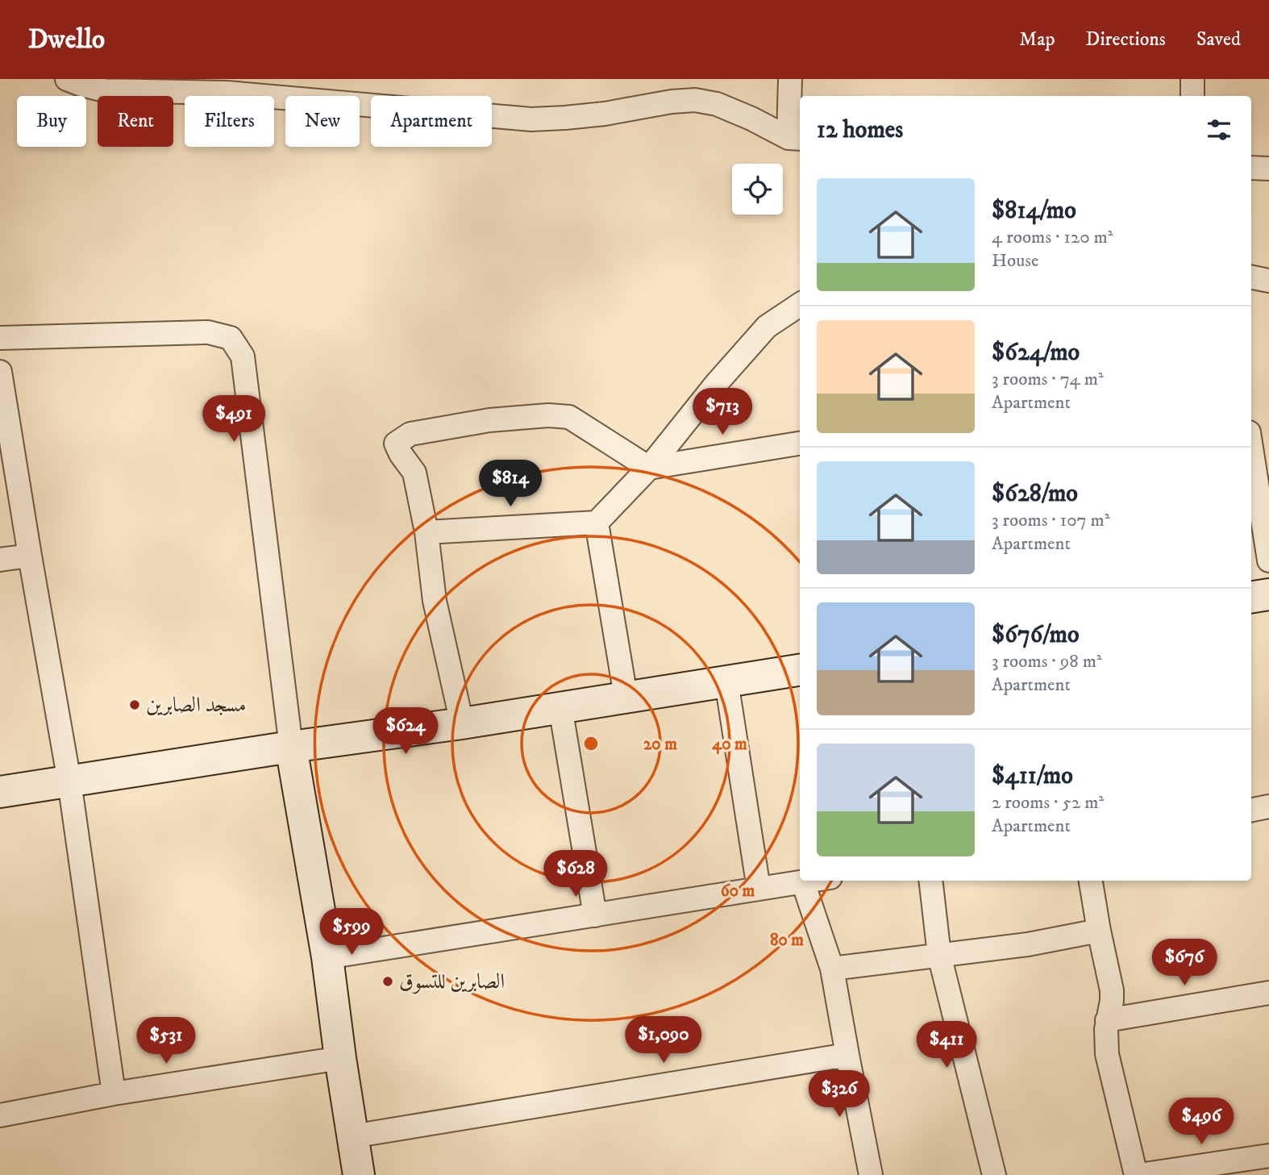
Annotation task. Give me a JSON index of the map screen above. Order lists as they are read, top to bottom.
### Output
{
  "places": ["مسجد الصابرين", "الصابرين للتسوق"],
  "page": {
    "header": "Dwello",
    "nav": ["Map", "Directions", "Saved"],
    "chip": [
      "Buy",
      "Rent",
      "Filters",
      "New",
      "Apartment"
    ],
    "heading": "12 homes",
    "list": [
      {
        "name": "$814/mo",
        "note": "4 rooms · 120 m² · House"
      },
      {
        "name": "$624/mo",
        "note": "3 rooms · 74 m² · Apartment"
      },
      {
        "name": "$628/mo",
        "note": "3 rooms · 107 m² · Apartment"
      },
      {
        "name": "$676/mo",
        "note": "3 rooms · 98 m² · Apartment"
      },
      {
        "name": "$411/mo",
        "note": "2 rooms · 52 m² · Apartment"
      }
    ],
    "price": [
      "$713",
      "$491",
      "$814",
      "$624",
      "$628",
      "$599",
      "$676",
      "$1,090",
      "$531",
      "$411",
      "$326",
      "$496"
    ]
  },
  "rings": [
    "20 m",
    "40 m",
    "60 m",
    "80 m"
  ]
}
